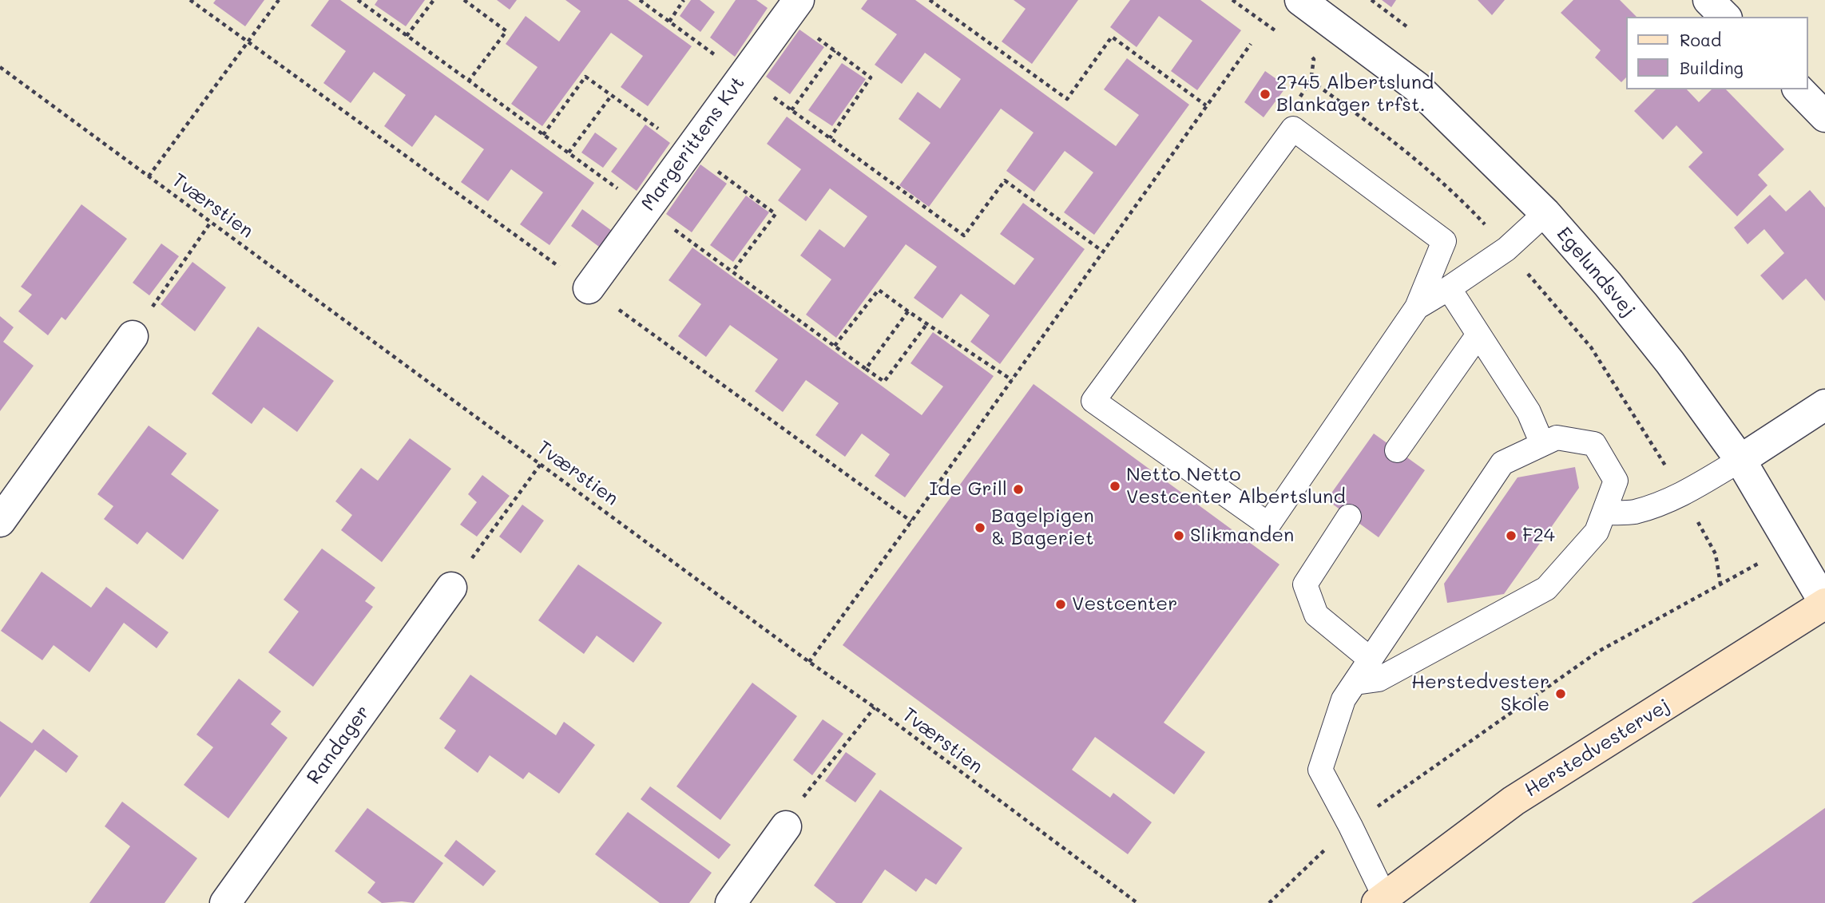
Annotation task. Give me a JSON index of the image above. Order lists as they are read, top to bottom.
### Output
{
  "streets": {
    "street": [
      "Margerittens Kvt",
      "Egelundsvej",
      "Randager",
      "Herstedvestervej"
    ],
    "path": ["Tværstien"]
  },
  "crossings": [
    ["Egelundsvej", "Herstedvestervej"]
  ],
  "places": [
    "2745 Albertslund Blankager trfst.",
    "Netto Netto Vestcenter Albertslund",
    "Ide Grill",
    "Bagelpigen & Bageriet",
    "Slikmanden",
    "F24",
    "Vestcenter",
    "Herstedvester Skole"
  ],
  "legend": ["Road", "Building"]
}
